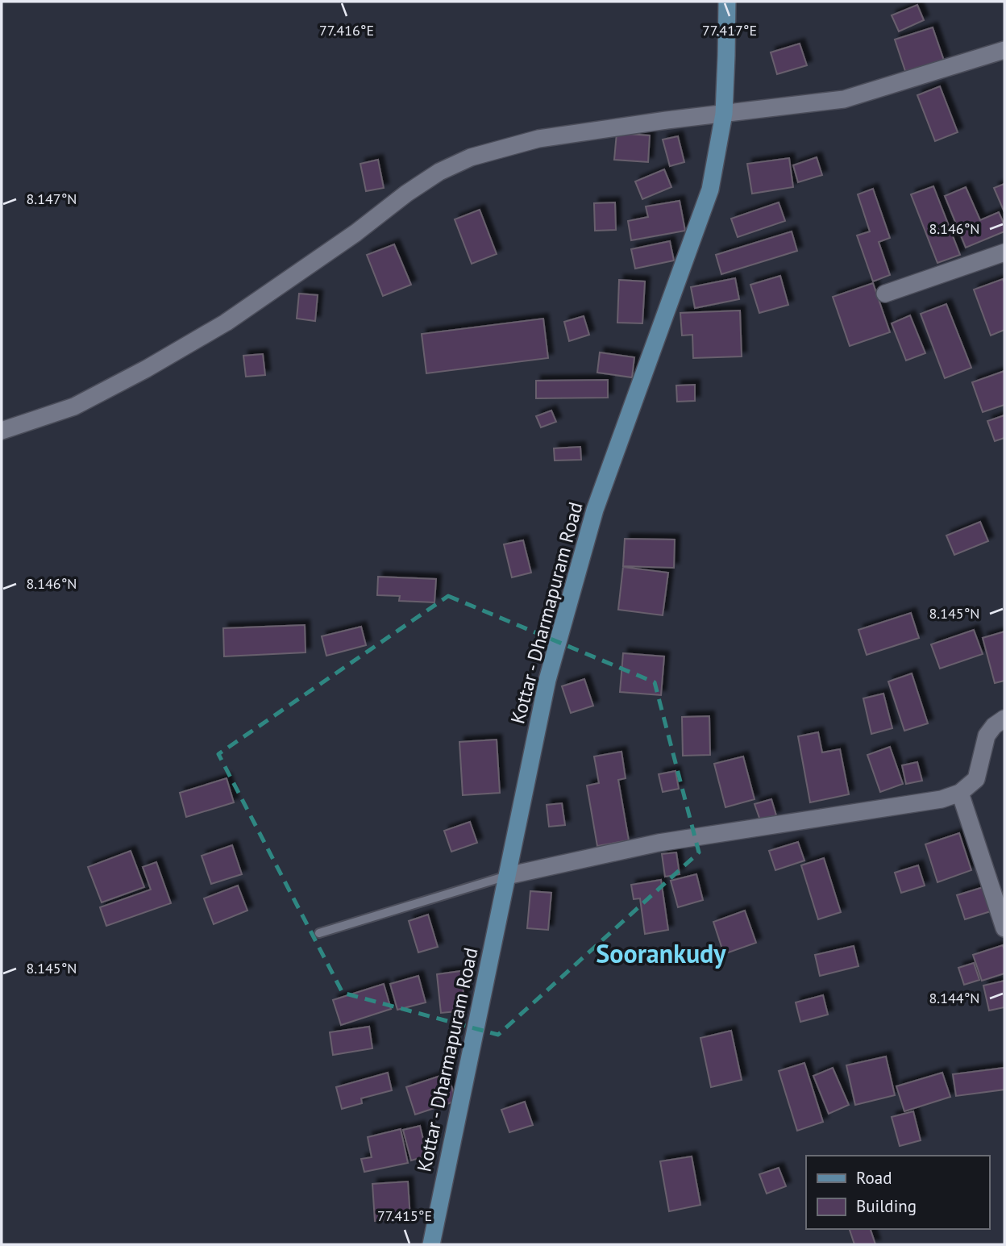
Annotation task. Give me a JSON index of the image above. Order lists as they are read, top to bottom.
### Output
{
  "streets": {
    "main road": ["Kottar - Dharmapuram Road"]
  },
  "districts": ["Soorankudy"],
  "legend": ["Road", "Building"],
  "coordinates": [
    "77.416°E",
    "77.417°E",
    "8.147°N",
    "8.146°N",
    "8.145°N",
    "8.144°N",
    "77.415°E"
  ]
}
